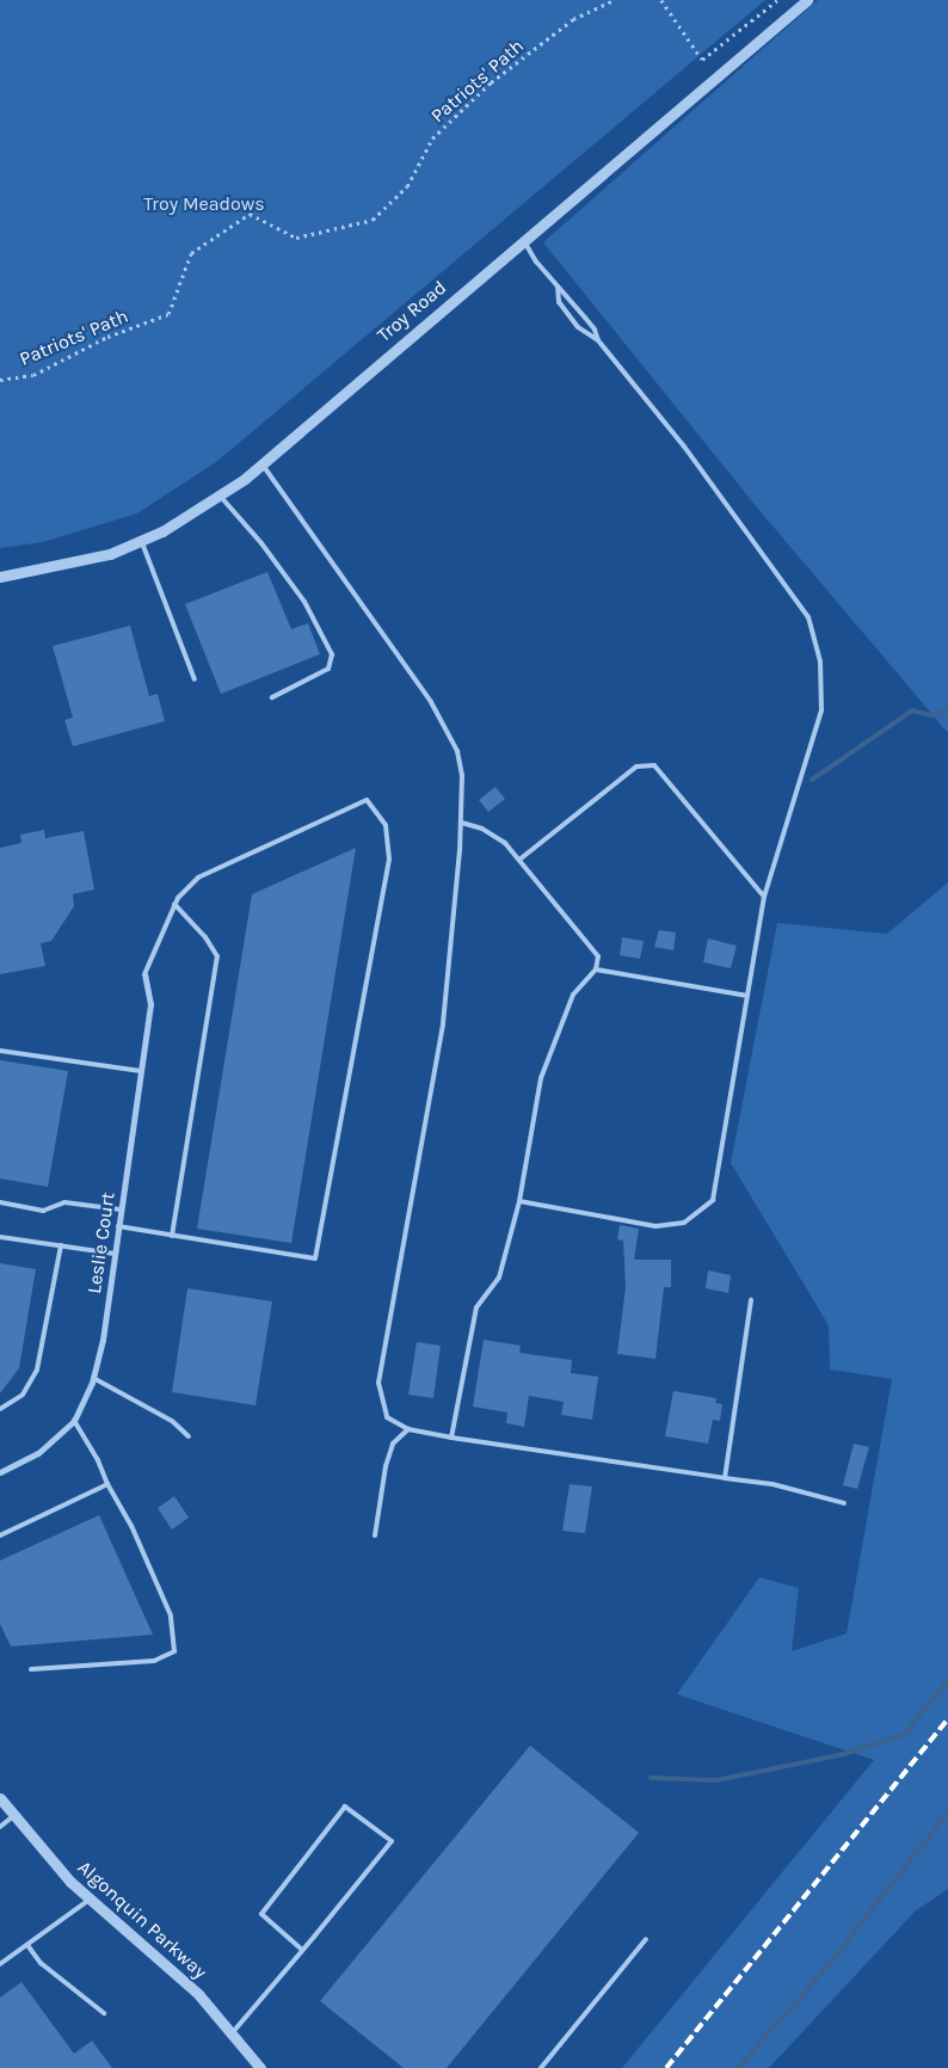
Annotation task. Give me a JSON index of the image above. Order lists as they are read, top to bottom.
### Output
{
  "streets": {
    "street": ["Troy Road", "Leslie Court", "Algonquin Parkway"],
    "path": ["Patriots' Path"]
  },
  "parks": ["Troy Meadows"]
}
